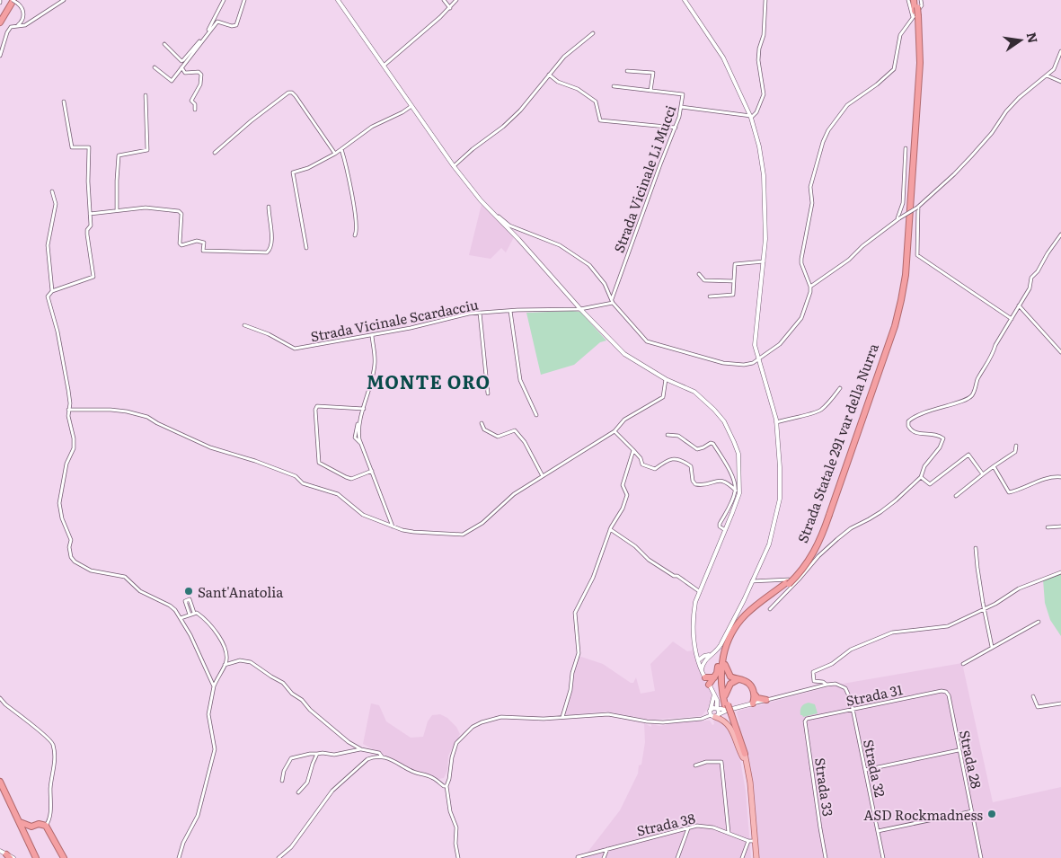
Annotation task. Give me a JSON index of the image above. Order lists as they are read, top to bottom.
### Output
{
  "streets": {
    "highway": ["Strada Statale 291 var della Nurra"],
    "street": [
      "Strada Vicinale Li Mucci",
      "Strada Vicinale Scardacciu",
      "Strada 31",
      "Strada 28",
      "Strada 32",
      "Strada 33",
      "Strada 38"
    ]
  },
  "crossings": [
    ["Strada Vicinale Li Mucci", "Strada Vicinale Scardacciu"],
    ["Strada Statale 291 var della Nurra", "Strada 38"],
    ["Strada 31", "Strada 28"],
    ["Strada 31", "Strada 32"],
    ["Strada 31", "Strada 33"]
  ],
  "districts": ["MONTE ORO"],
  "places": ["Sant'Anatolia", "ASD Rockmadness"],
  "north": "right"
}
